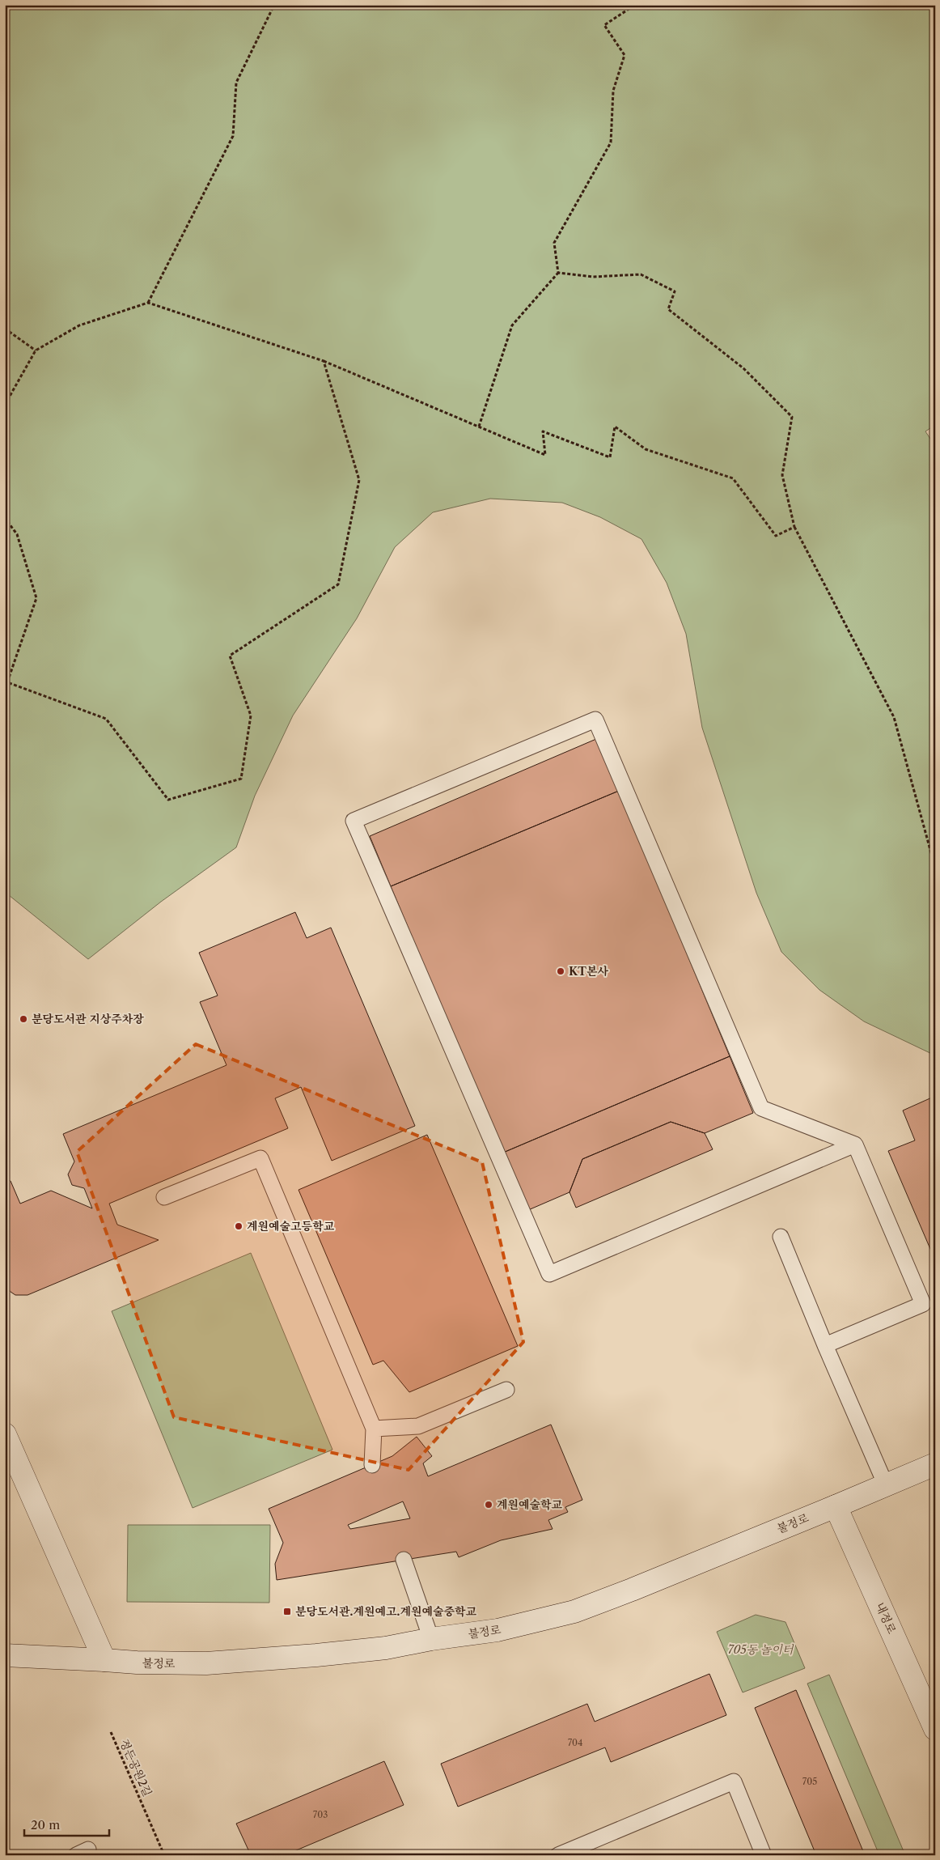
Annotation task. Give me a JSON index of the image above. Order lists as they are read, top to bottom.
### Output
{
  "streets": {
    "main road": ["불정로", "내정로"],
    "path": ["정든공원2길"]
  },
  "crossings": [
    ["불정로", "내정로"]
  ],
  "parks": ["705동 놀이터"],
  "places": {
    "other": [
      "KT본사",
      "분당도서관 지상주차장",
      "계원예술고등학교",
      "계원예술학교"
    ],
    "transit": ["분당도서관.계원예고.계원예술중학교"]
  },
  "house_numbers": ["704", "705", "703"],
  "scale_bar": "20 m"
}
